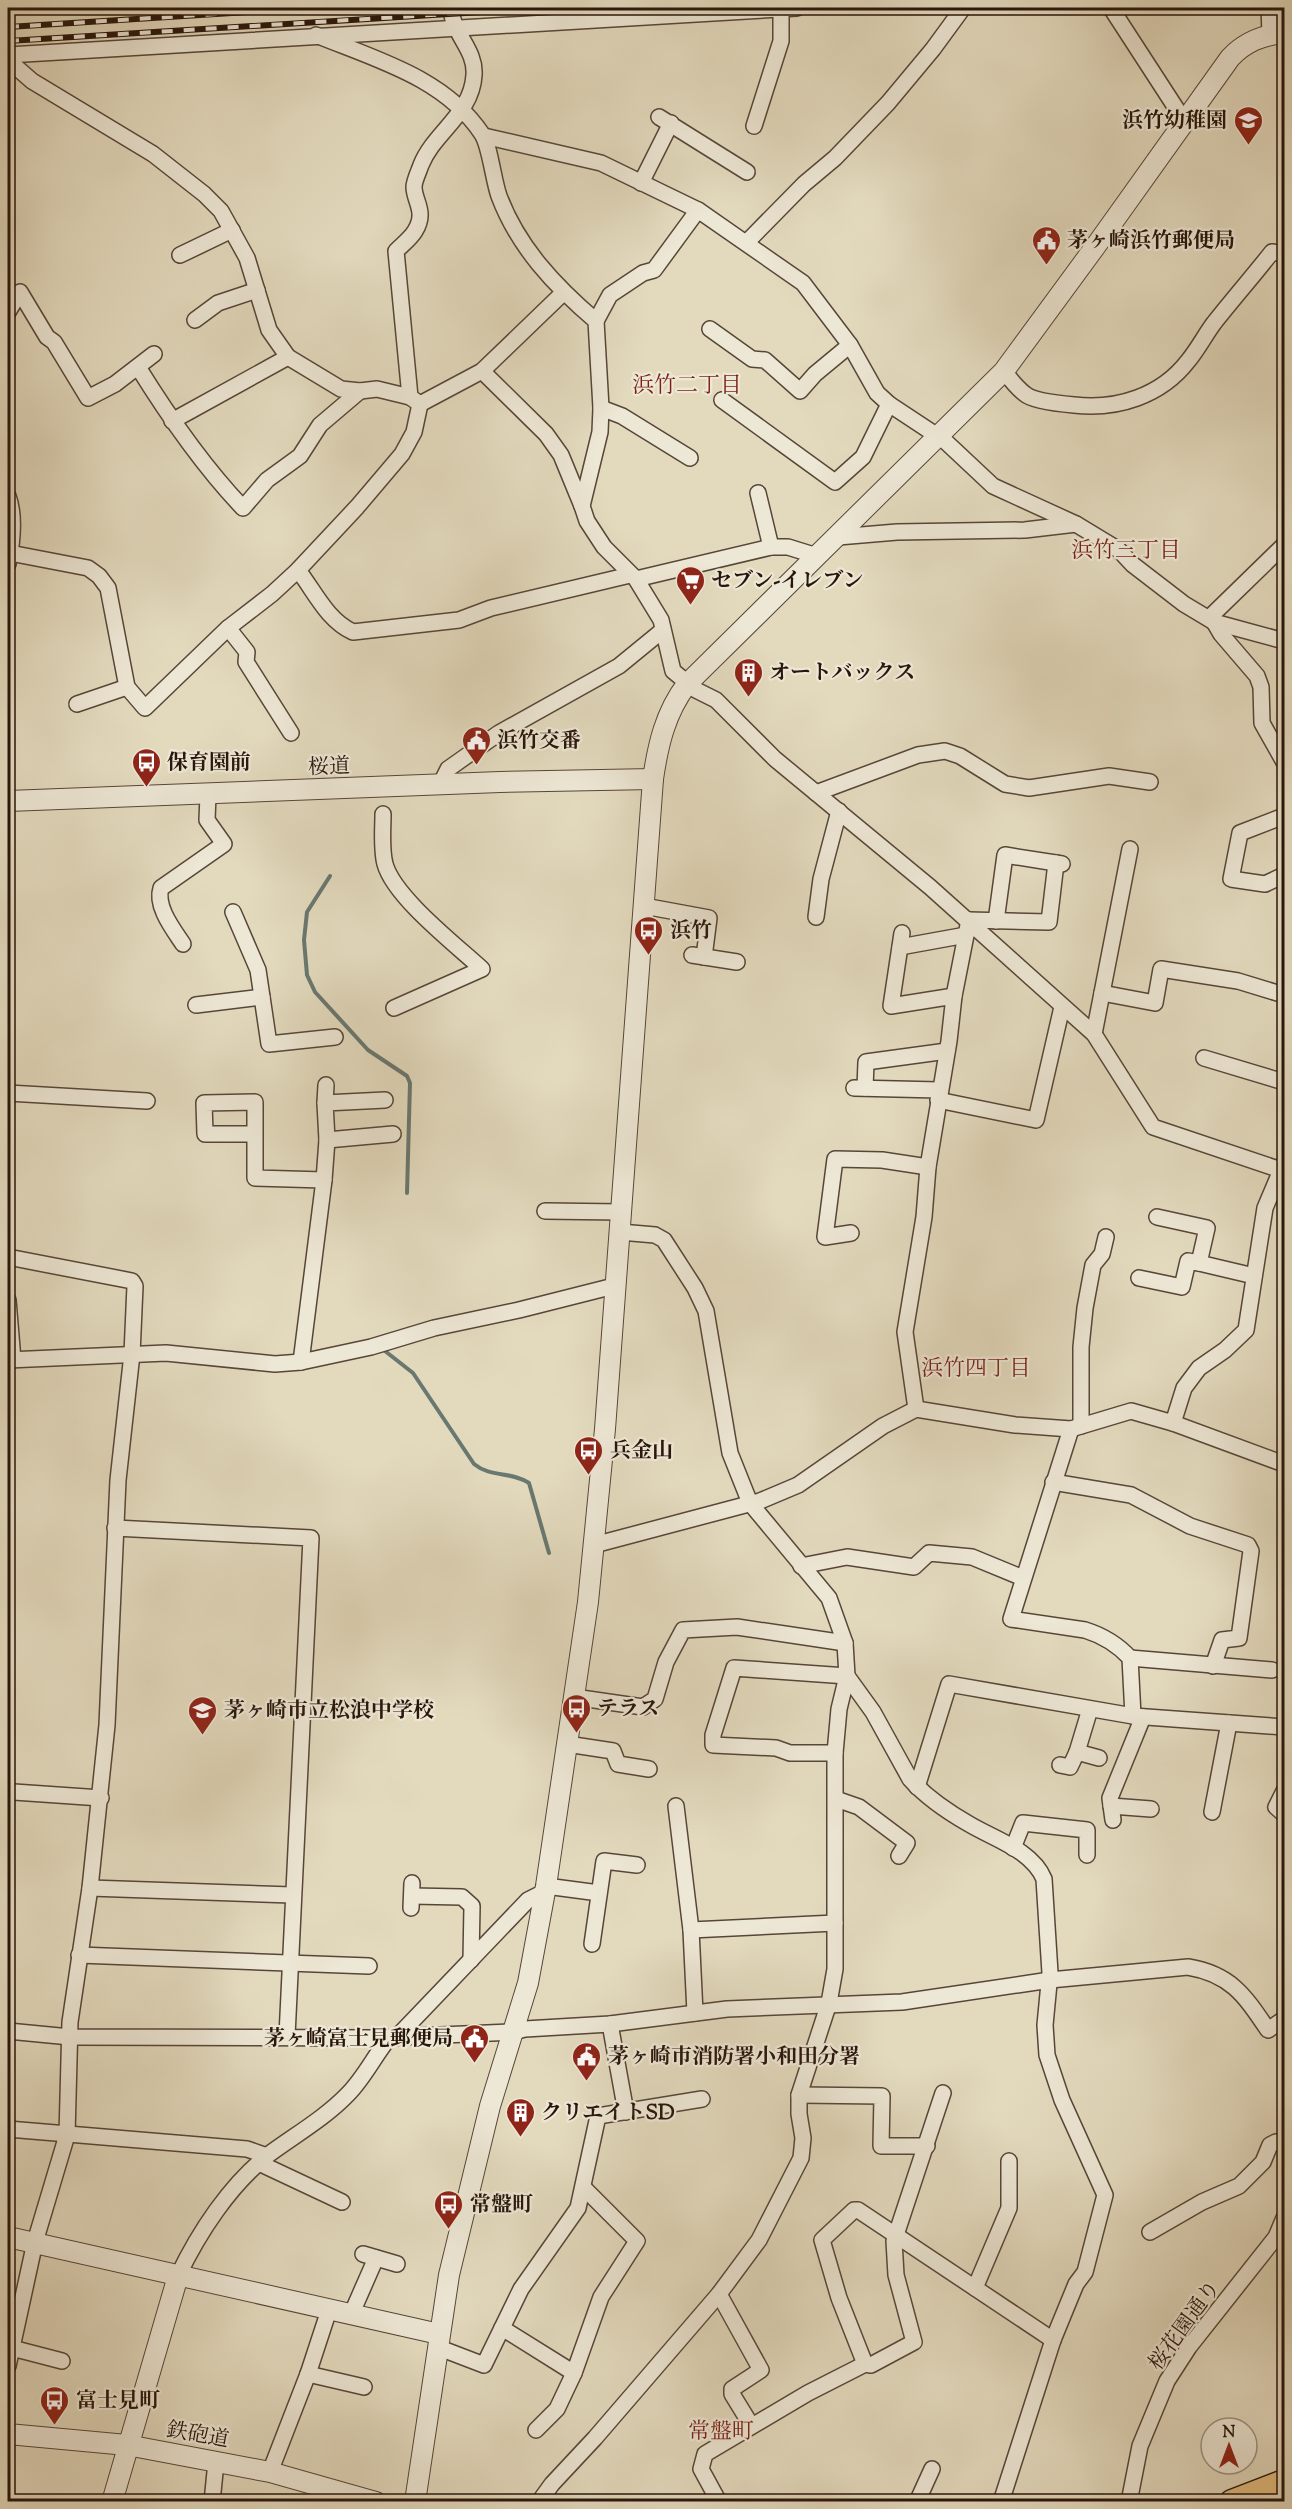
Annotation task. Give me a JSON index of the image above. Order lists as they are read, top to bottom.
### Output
{
  "streets": {
    "street": ["桜道", "桜花園通り", "鉄砲道"]
  },
  "districts": [
    "浜竹二丁目",
    "浜竹三丁目",
    "浜竹四丁目",
    "常盤町"
  ],
  "places": {
    "school or university": ["浜竹幼稚園", "茅ヶ崎市立松浪中学校"],
    "public building": [
      "茅ヶ崎浜竹郵便局",
      "浜竹交番",
      "茅ヶ崎富士見郵便局",
      "茅ヶ崎市消防署小和田分署"
    ],
    "supermarket": ["セブン-イレブン"],
    "building": ["オートバックス", "クリエイトSD"],
    "bus stop": [
      "保育園前",
      "浜竹",
      "兵金山",
      "テラス",
      "常盤町",
      "富士見町"
    ]
  },
  "north": "top"
}
